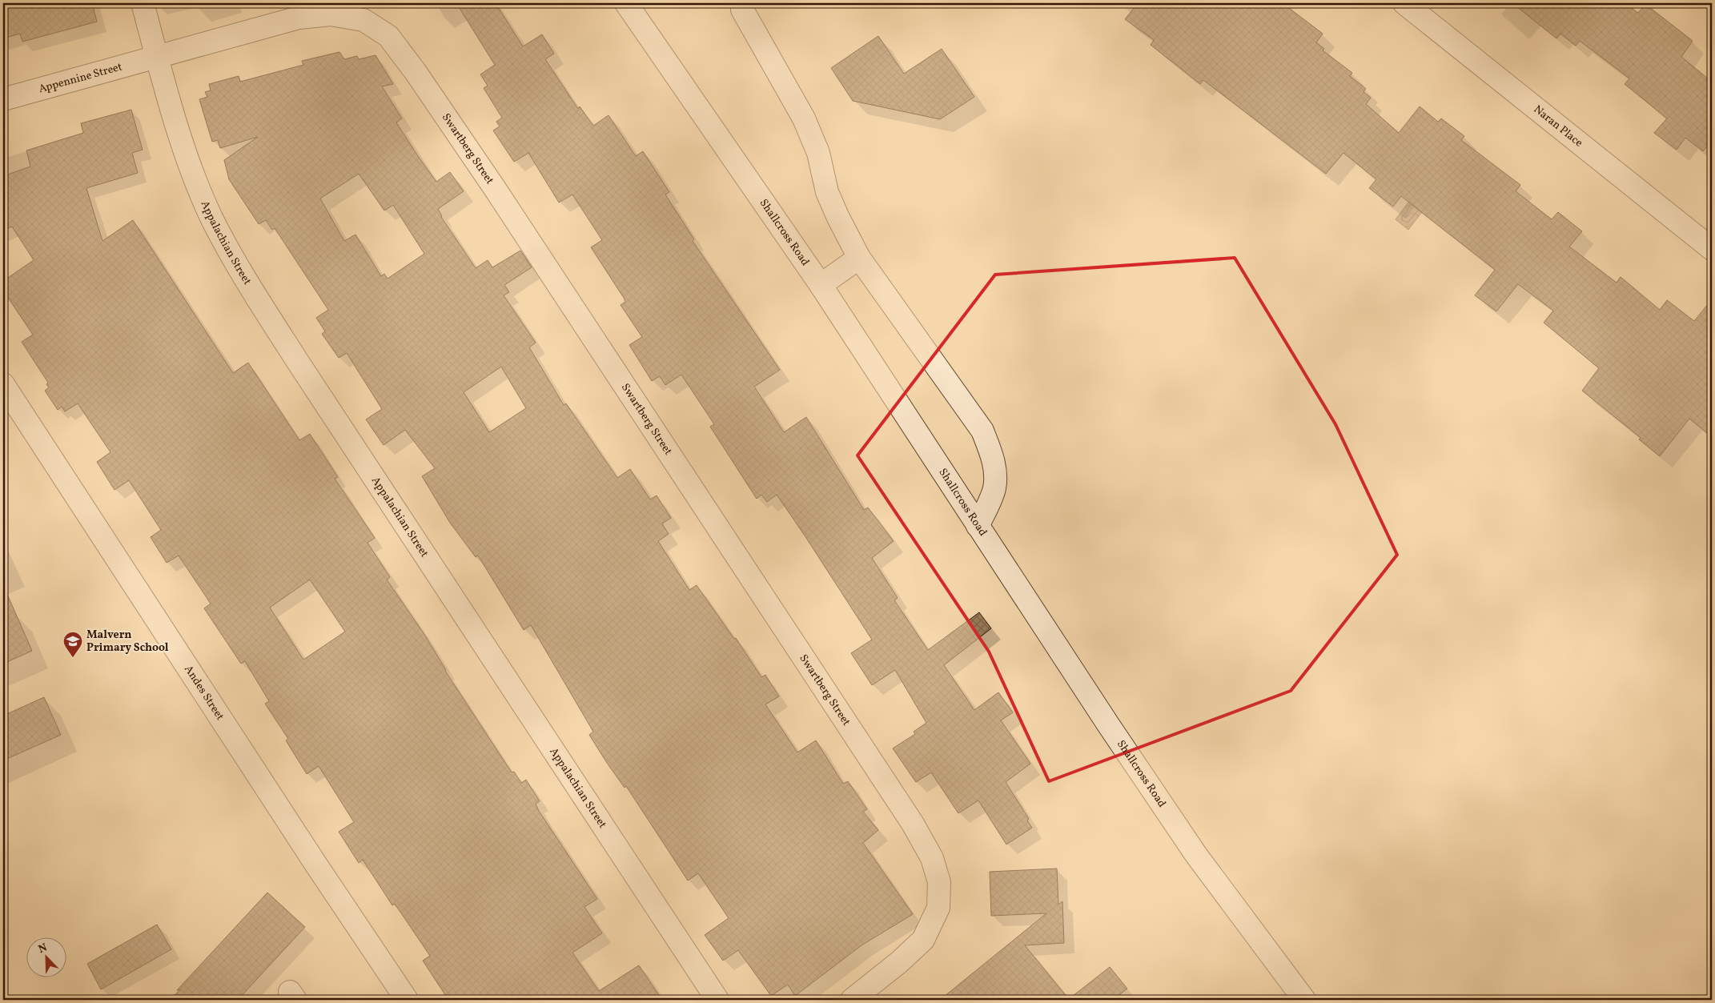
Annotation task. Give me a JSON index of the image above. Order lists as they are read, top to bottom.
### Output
{
  "streets": {
    "street": [
      "Appennine Street",
      "Naran Place",
      "Swartberg Street",
      "Shallcross Road",
      "Appalachian Street",
      "Andes Street"
    ]
  },
  "crossings": [
    ["Appennine Street", "Swartberg Street"],
    ["Appennine Street", "Appalachian Street"],
    ["Swartberg Street", "Appalachian Street"]
  ],
  "places": {
    "school or university": ["Malvern Primary School"]
  },
  "north": "top left"
}
